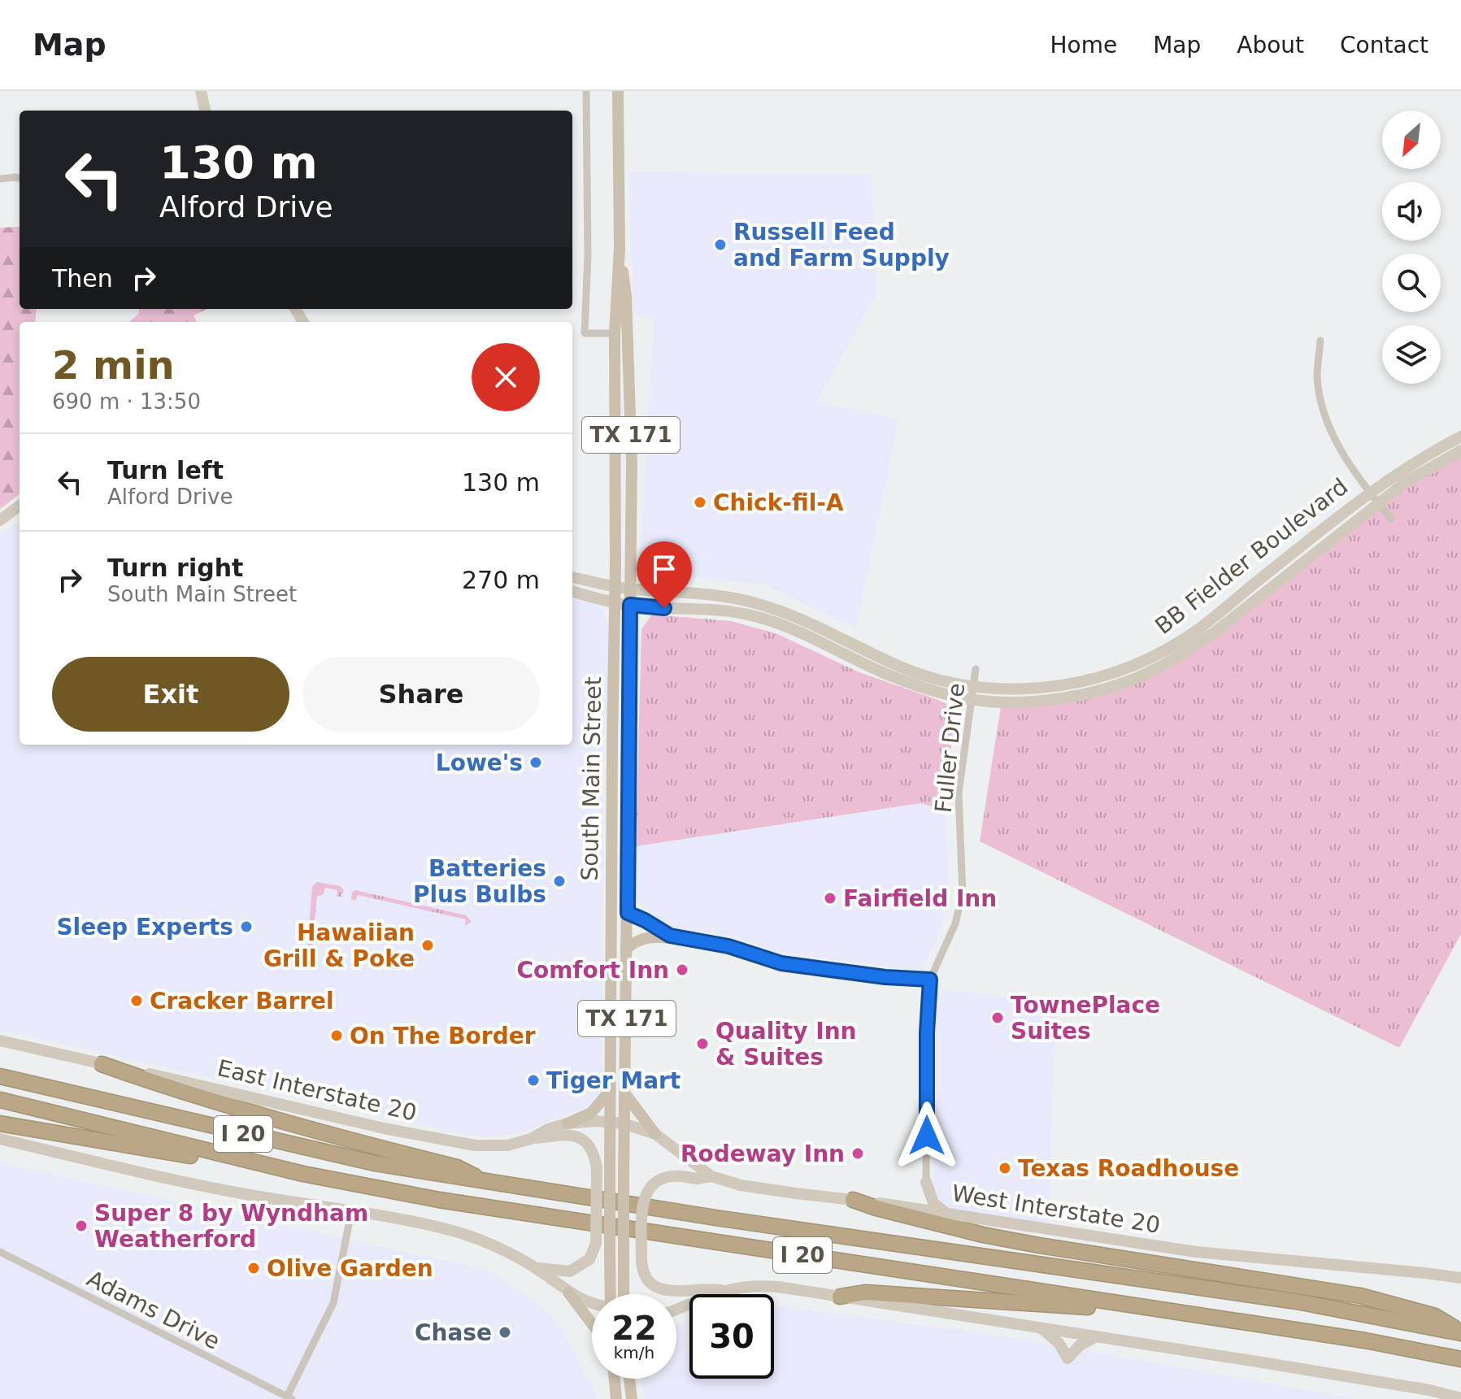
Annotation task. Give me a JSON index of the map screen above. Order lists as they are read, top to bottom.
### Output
{
  "streets": {
    "highway": ["I 20"],
    "main road": [
      "TX 171",
      "BB Fielder Boulevard",
      "South Main Street",
      "East Interstate 20",
      "West Interstate 20"
    ],
    "street": ["Fuller Drive", "Adams Drive"]
  },
  "crossings": [
    ["BB Fielder Boulevard", "Fuller Drive"],
    ["BB Fielder Boulevard", "South Main Street"],
    ["South Main Street", "East Interstate 20"],
    ["South Main Street", "West Interstate 20"],
    ["East Interstate 20", "West Interstate 20"]
  ],
  "places": [
    "Russell Feed and Farm Supply",
    "Chick-fil-A",
    "Lowe's",
    "Batteries Plus Bulbs",
    "Fairfield Inn",
    "Sleep Experts",
    "Hawaiian Grill & Poke",
    "Comfort Inn",
    "Cracker Barrel",
    "TownePlace Suites",
    "On The Border",
    "Quality Inn & Suites",
    "Tiger Mart",
    "Rodeway Inn",
    "Texas Roadhouse",
    "Super 8 by Wyndham Weatherford",
    "Olive Garden",
    "Chase"
  ],
  "north": "bottom left",
  "page": {
    "header": "Map",
    "nav": [
      "Home",
      "Map",
      "About",
      "Contact"
    ],
    "turn": ["130 m", "Alford Drive"],
    "then": "Then",
    "heading": ["2 min", "690 m · 13:50"],
    "list": [
      {
        "name": "Turn left",
        "note": "Alford Drive",
        "value": "130 m"
      },
      {
        "name": "Turn right",
        "note": "South Main Street",
        "value": "270 m"
      }
    ],
    "buttons": ["Exit", "Share"],
    "speed": "22 km/h",
    "limit": "30"
  }
}
